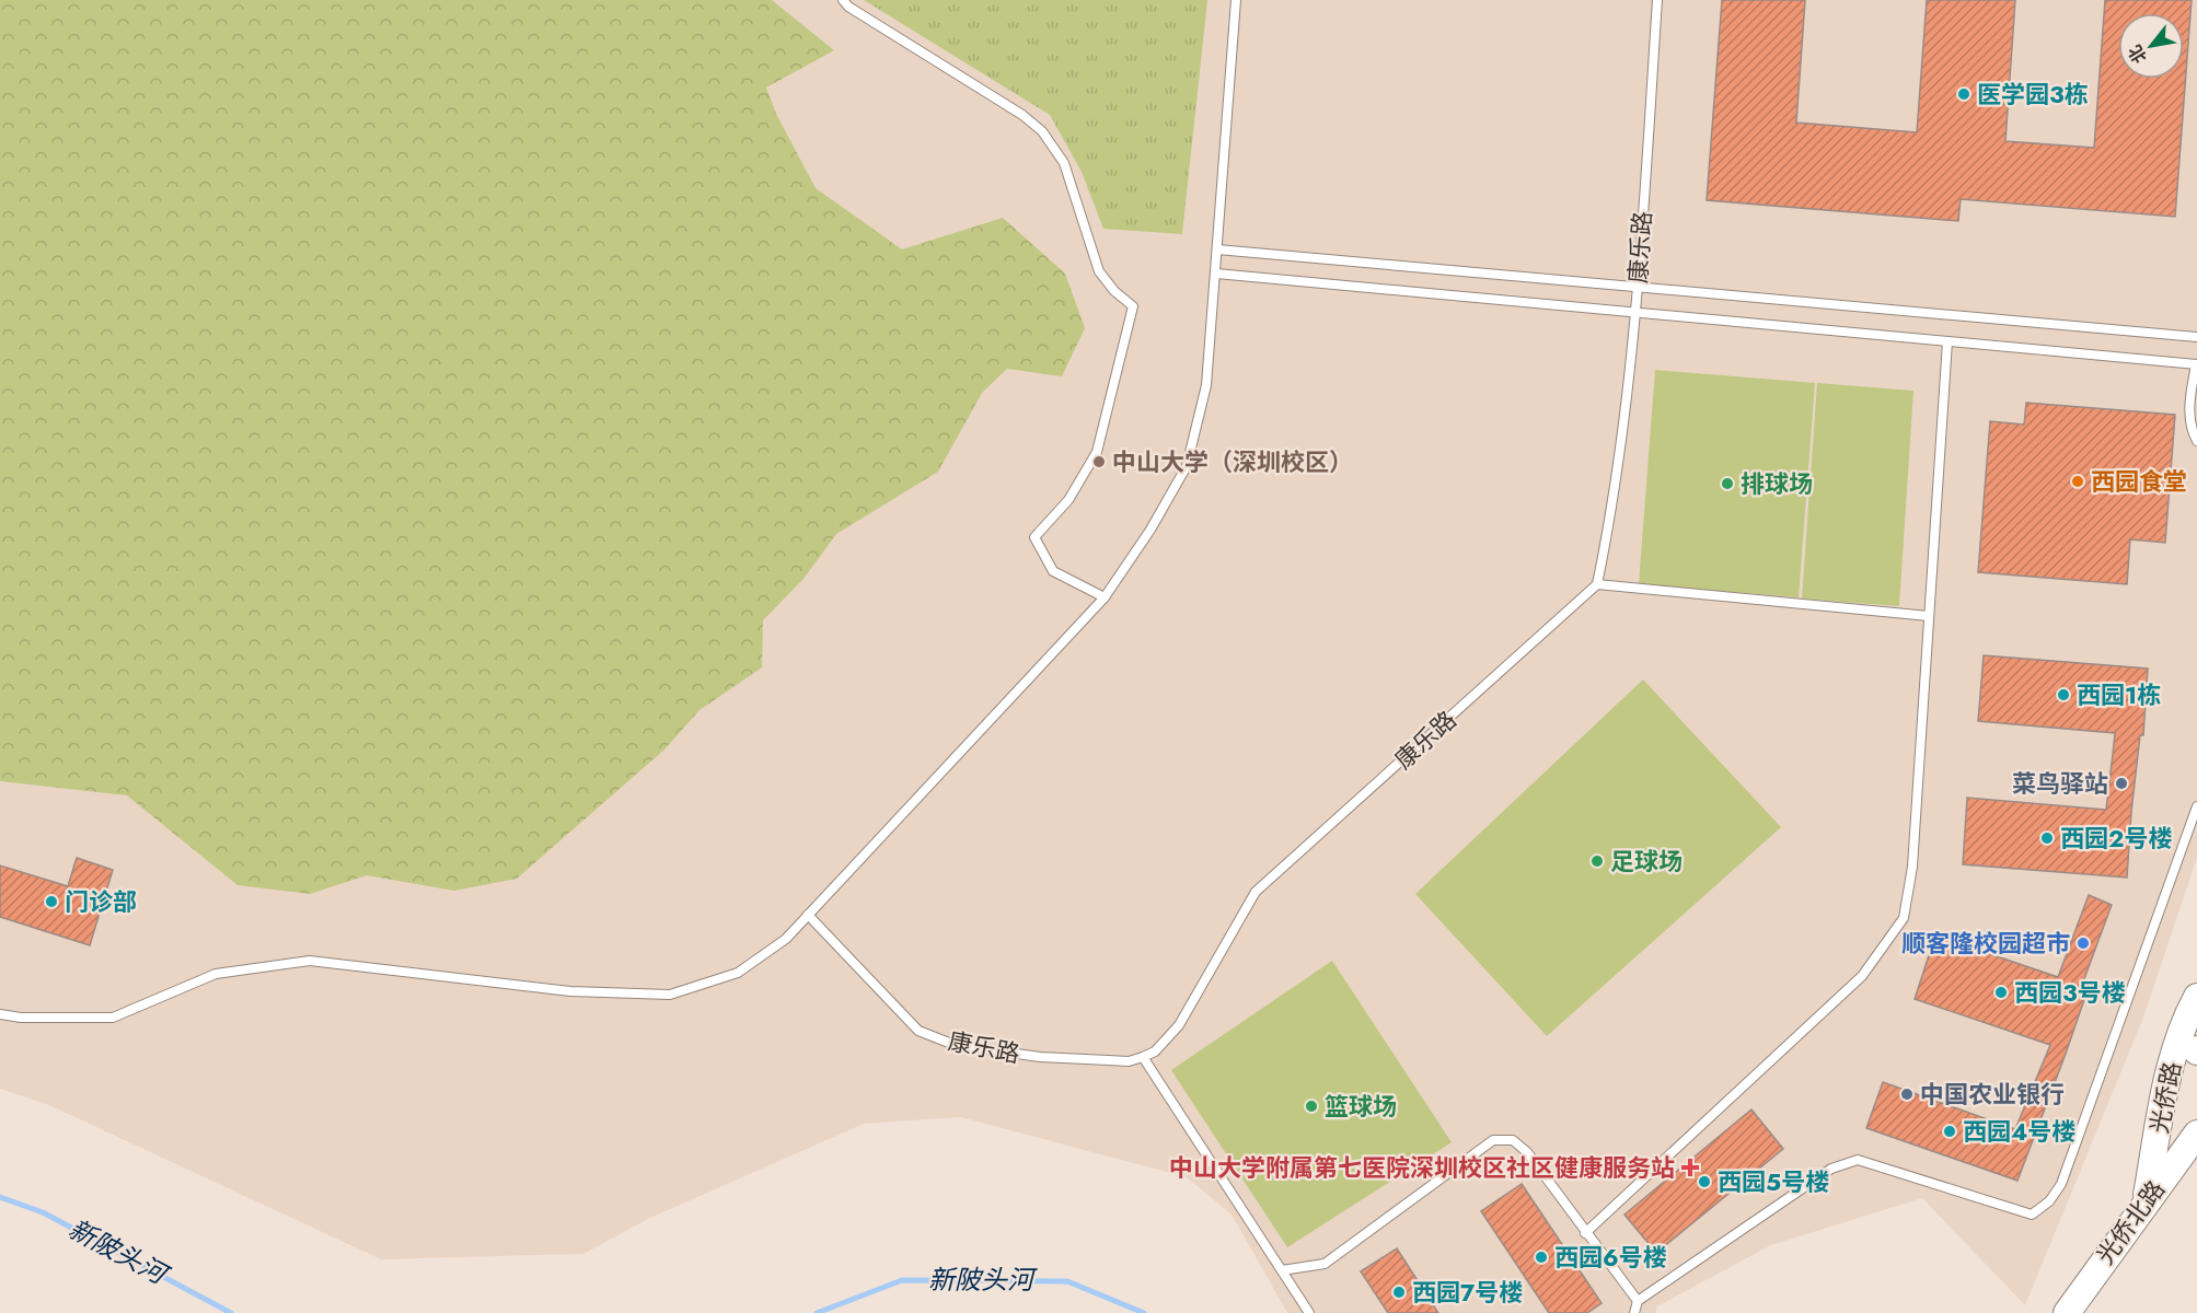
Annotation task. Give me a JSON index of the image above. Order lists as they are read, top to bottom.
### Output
{
  "streets": {
    "street": ["光侨路", "光侨北路"],
    "lane": ["康乐路"]
  },
  "crossings": [
    ["光侨路", "光侨北路"]
  ],
  "water": ["新陂头河"],
  "places": {
    "other": [
      "医学园3栋",
      "中山大学（深圳校区）",
      "西园食堂",
      "排球场",
      "西园1栋",
      "菜鸟驿站",
      "西园2号楼",
      "足球场",
      "门诊部",
      "顺客隆校园超市",
      "西园3号楼",
      "中国农业银行",
      "篮球场",
      "西园4号楼",
      "西园5号楼",
      "西园6号楼",
      "西园7号楼"
    ],
    "health": ["中山大学附属第七医院深圳校区社区健康服务站"]
  },
  "north": "bottom left"
}
